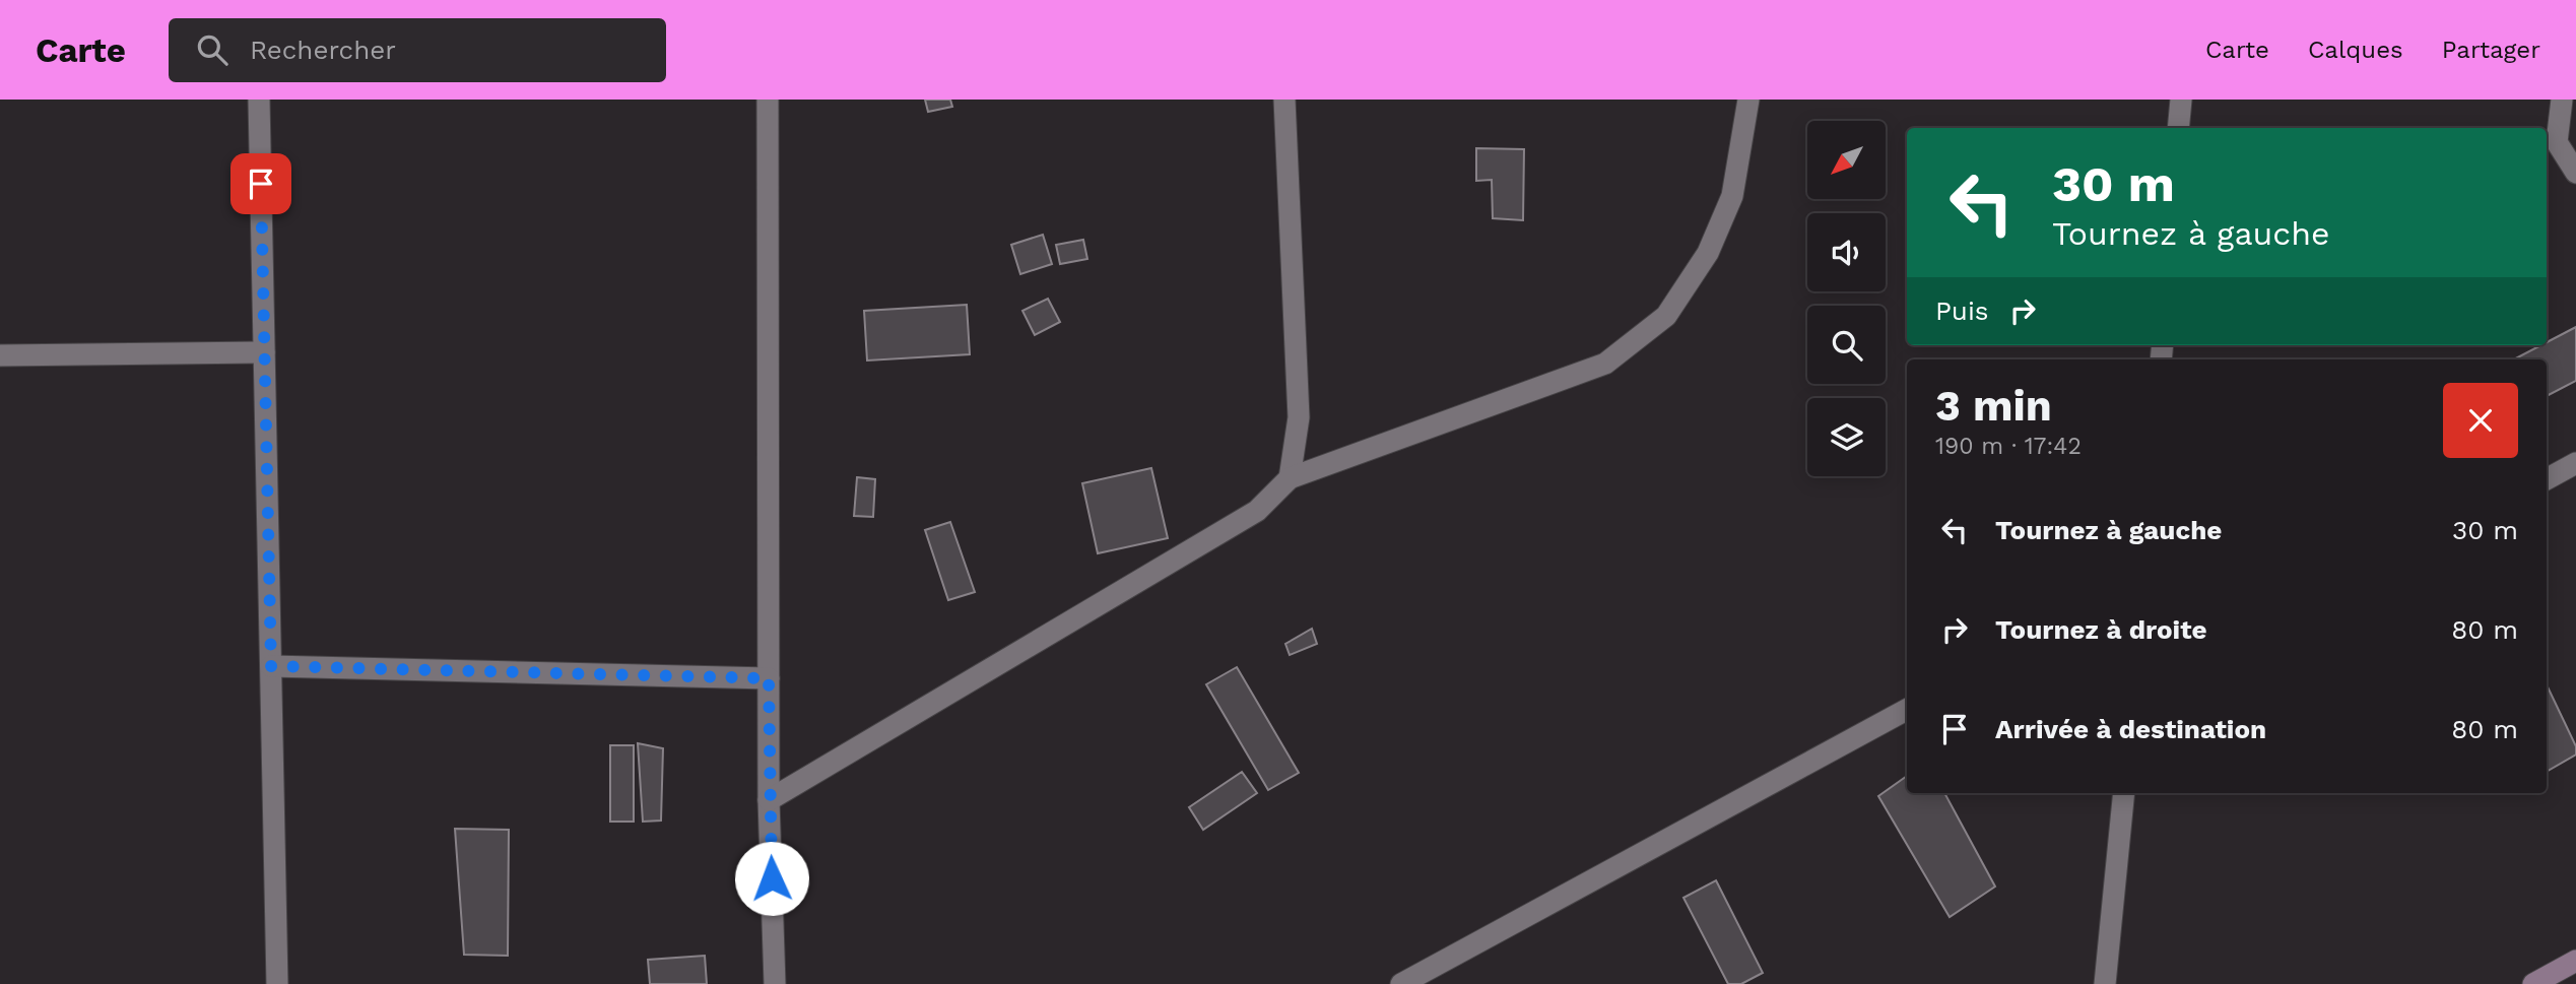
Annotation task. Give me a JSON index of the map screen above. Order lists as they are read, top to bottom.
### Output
{
  "north": "bottom left",
  "page": {
    "header": "Carte",
    "search": "Rechercher",
    "nav": ["Carte", "Calques", "Partager"],
    "turn": ["30 m", "Tournez à gauche"],
    "then": "Puis",
    "heading": ["3 min", "190 m · 17:42"],
    "list": [
      {
        "name": "Tournez à gauche",
        "value": "30 m"
      },
      {
        "name": "Tournez à droite",
        "value": "80 m"
      },
      {
        "name": "Arrivée à destination",
        "value": "80 m"
      }
    ]
  }
}
